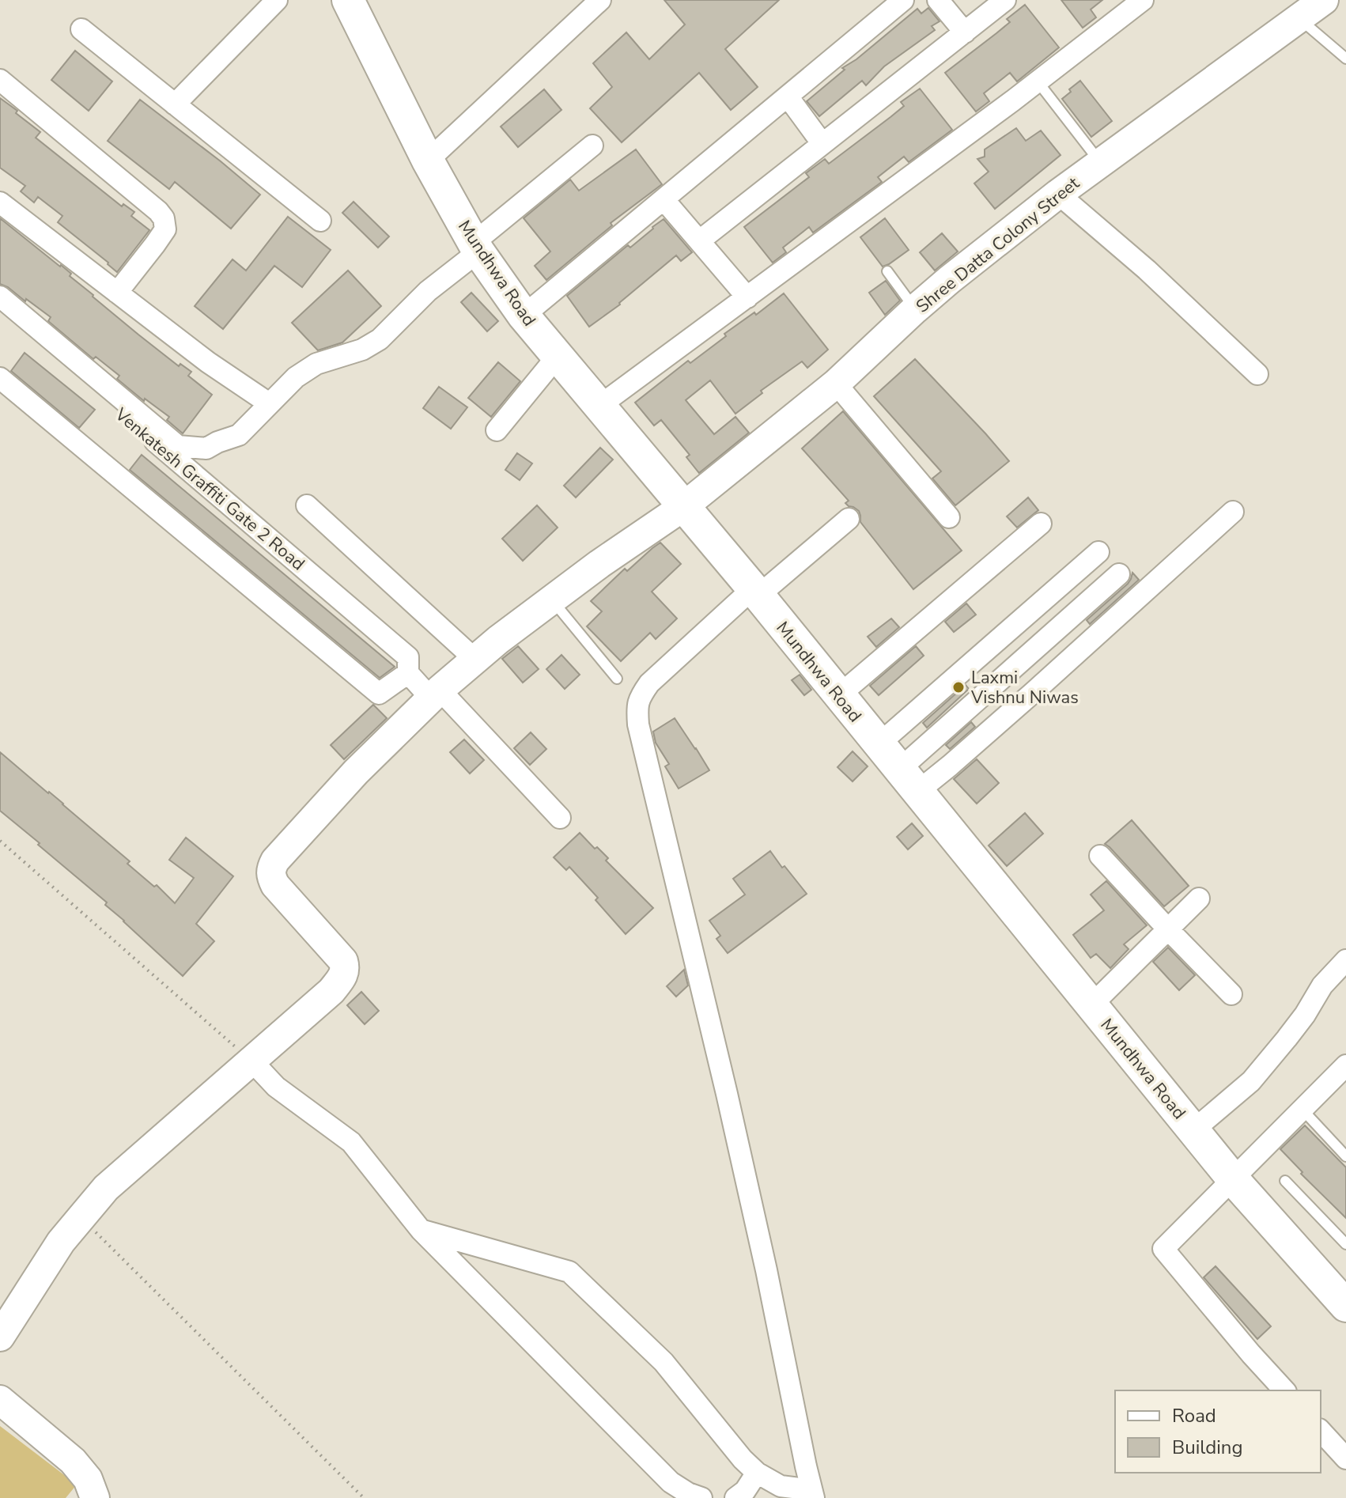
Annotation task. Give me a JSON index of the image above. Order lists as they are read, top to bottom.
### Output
{
  "streets": {
    "main road": ["Mundhwa Road"],
    "street": ["Shree Datta Colony Street", "Venkatesh Graffiti Gate 2 Road"]
  },
  "crossings": [
    ["Shree Datta Colony Street", "Mundhwa Road"],
    ["Shree Datta Colony Street", "Venkatesh Graffiti Gate 2 Road"]
  ],
  "places": ["Laxmi Vishnu Niwas"],
  "legend": ["Road", "Building"]
}
